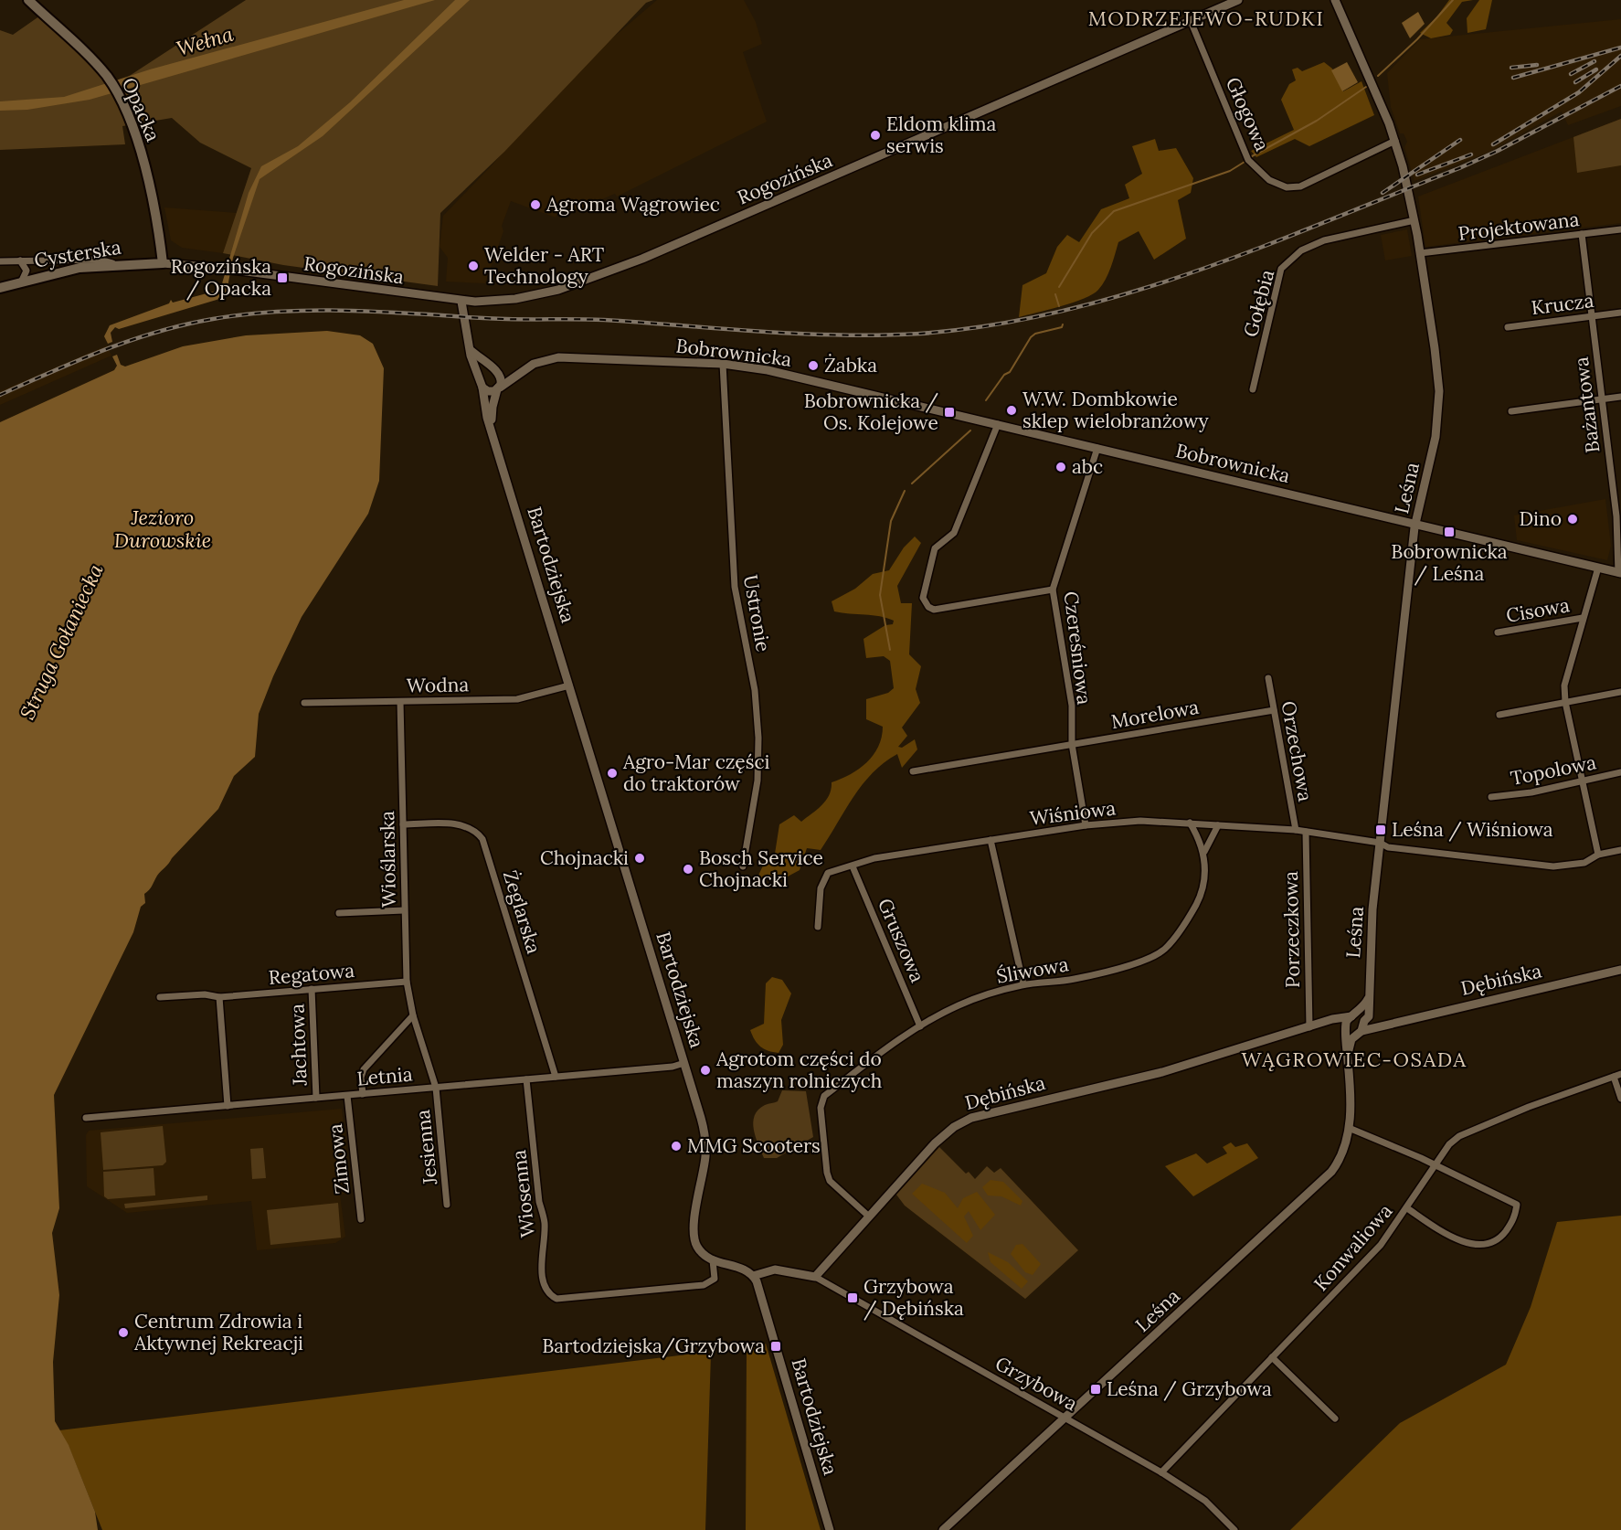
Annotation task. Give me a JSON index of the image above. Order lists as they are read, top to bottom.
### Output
{
  "streets": {
    "main road": ["Opacka", "Cysterska"],
    "street": [
      "Głogowa",
      "Rogozińska",
      "Projektowana",
      "Gołębia",
      "Krucza",
      "Bobrownicka",
      "Bażantowa",
      "Leśna",
      "Bartodziejska",
      "Cisowa",
      "Ustronie",
      "Czereśniowa",
      "Wodna",
      "Morelowa",
      "Orzechowa",
      "Topolowa",
      "Wiśniowa",
      "Wioślarska",
      "Żeglarska",
      "Porzeczkowa",
      "Gruszowa",
      "Śliwowa",
      "Regatowa",
      "Dębińska",
      "Jachtowa",
      "Letnia",
      "Jesienna",
      "Zimowa",
      "Wiosenna",
      "Konwaliowa",
      "Grzybowa"
    ]
  },
  "crossings": [
    ["Opacka", "Rogozińska"],
    ["Opacka", "Cysterska"],
    ["Głogowa", "Rogozińska"],
    ["Głogowa", "Leśna"],
    ["Rogozińska", "Cysterska"],
    ["Rogozińska", "Bartodziejska"],
    ["Projektowana", "Bażantowa"],
    ["Projektowana", "Leśna"],
    ["Gołębia", "Leśna"],
    ["Krucza", "Bażantowa"],
    ["Bobrownicka", "Bażantowa"],
    ["Bobrownicka", "Leśna"],
    ["Bobrownicka", "Bartodziejska"],
    ["Bobrownicka", "Ustronie"],
    ["Bobrownicka", "Czereśniowa"],
    ["Leśna", "Wiśniowa"],
    ["Leśna", "Dębińska"],
    ["Leśna", "Grzybowa"],
    ["Bartodziejska", "Wodna"],
    ["Bartodziejska", "Letnia"],
    ["Bartodziejska", "Wiosenna"],
    ["Czereśniowa", "Morelowa"],
    ["Czereśniowa", "Wiśniowa"],
    ["Wodna", "Wioślarska"],
    ["Morelowa", "Orzechowa"],
    ["Orzechowa", "Wiśniowa"],
    ["Wiśniowa", "Porzeczkowa"],
    ["Wiśniowa", "Gruszowa"],
    ["Wiśniowa", "Śliwowa"],
    ["Wioślarska", "Żeglarska"],
    ["Wioślarska", "Regatowa"],
    ["Wioślarska", "Letnia"],
    ["Wioślarska", "Jesienna"],
    ["Żeglarska", "Letnia"],
    ["Porzeczkowa", "Dębińska"],
    ["Gruszowa", "Śliwowa"],
    ["Śliwowa", "Dębińska"],
    ["Regatowa", "Jachtowa"],
    ["Dębińska", "Grzybowa"],
    ["Jachtowa", "Letnia"],
    ["Letnia", "Jesienna"],
    ["Letnia", "Zimowa"],
    ["Letnia", "Wiosenna"],
    ["Konwaliowa", "Grzybowa"]
  ],
  "districts": ["MODRZEJEWO-RUDKI", "WĄGROWIEC-OSADA"],
  "water": ["Wełna", "Jezioro Durowskie", "Struga Gołaniecka"],
  "places": {
    "other": [
      "Eldom klima serwis",
      "Agroma Wągrowiec",
      "Welder - ART Technology",
      "Żabka",
      "W.W. Dombkowie sklep wielobranżowy",
      "abc",
      "Dino",
      "Agro-Mar części do traktorów",
      "Chojnacki",
      "Bosch Service Chojnacki",
      "Agrotom części do maszyn rolniczych",
      "MMG Scooters",
      "Centrum Zdrowia i Aktywnej Rekreacji"
    ],
    "transit": [
      "Rogozińska / Opacka",
      "Bobrownicka / Os. Kolejowe",
      "Bobrownicka / Leśna",
      "Leśna / Wiśniowa",
      "Grzybowa / Dębińska",
      "Bartodziejska/Grzybowa",
      "Leśna / Grzybowa"
    ]
  }
}
